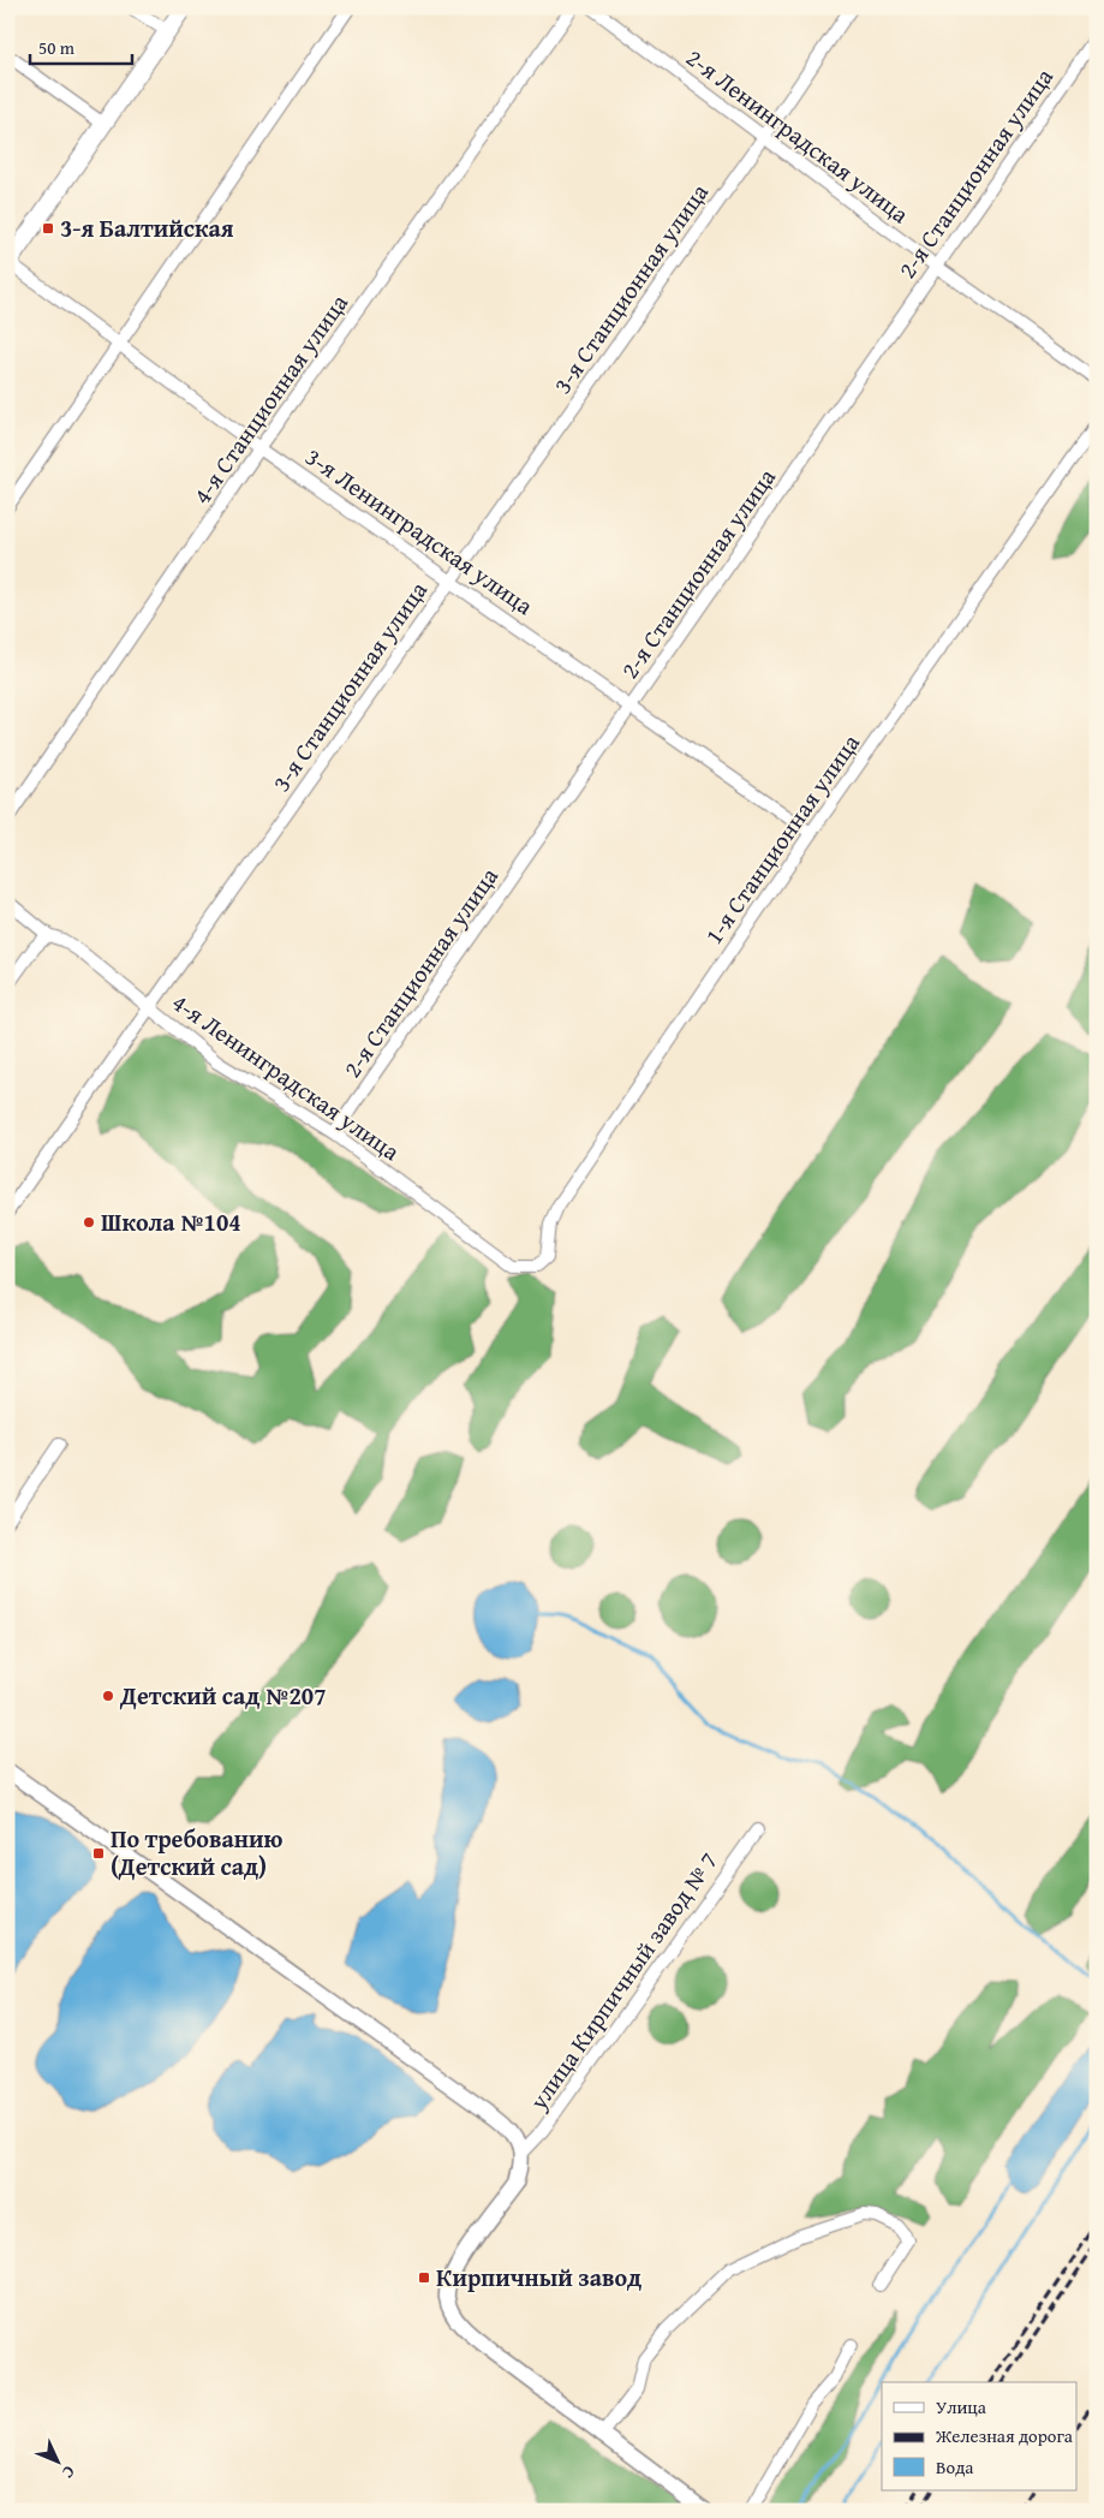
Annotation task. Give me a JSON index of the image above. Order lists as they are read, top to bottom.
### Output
{
  "streets": {
    "street": [
      "2-я Ленинградская улица",
      "2-я Станционная улица",
      "3-я Станционная улица",
      "4-я Станционная улица",
      "3-я Ленинградская улица",
      "1-я Станционная улица",
      "4-я Ленинградская улица",
      "улица Кирпичный завод № 7"
    ]
  },
  "crossings": [
    ["2-я Ленинградская улица", "2-я Станционная улица"],
    ["2-я Ленинградская улица", "3-я Станционная улица"],
    ["2-я Станционная улица", "3-я Ленинградская улица"],
    ["2-я Станционная улица", "4-я Ленинградская улица"],
    ["3-я Станционная улица", "3-я Ленинградская улица"],
    ["3-я Станционная улица", "4-я Ленинградская улица"],
    ["4-я Станционная улица", "3-я Ленинградская улица"],
    ["3-я Ленинградская улица", "1-я Станционная улица"],
    ["1-я Станционная улица", "4-я Ленинградская улица"]
  ],
  "places": {
    "transit": ["3-я Балтийская", "По требованию (Детский сад)", "Кирпичный завод"],
    "other": ["Школа №104", "Детский сад №207"]
  },
  "legend": ["Улица", "Железная дорога", "Вода"],
  "scale_bar": "50 m",
  "north": "bottom right"
}
